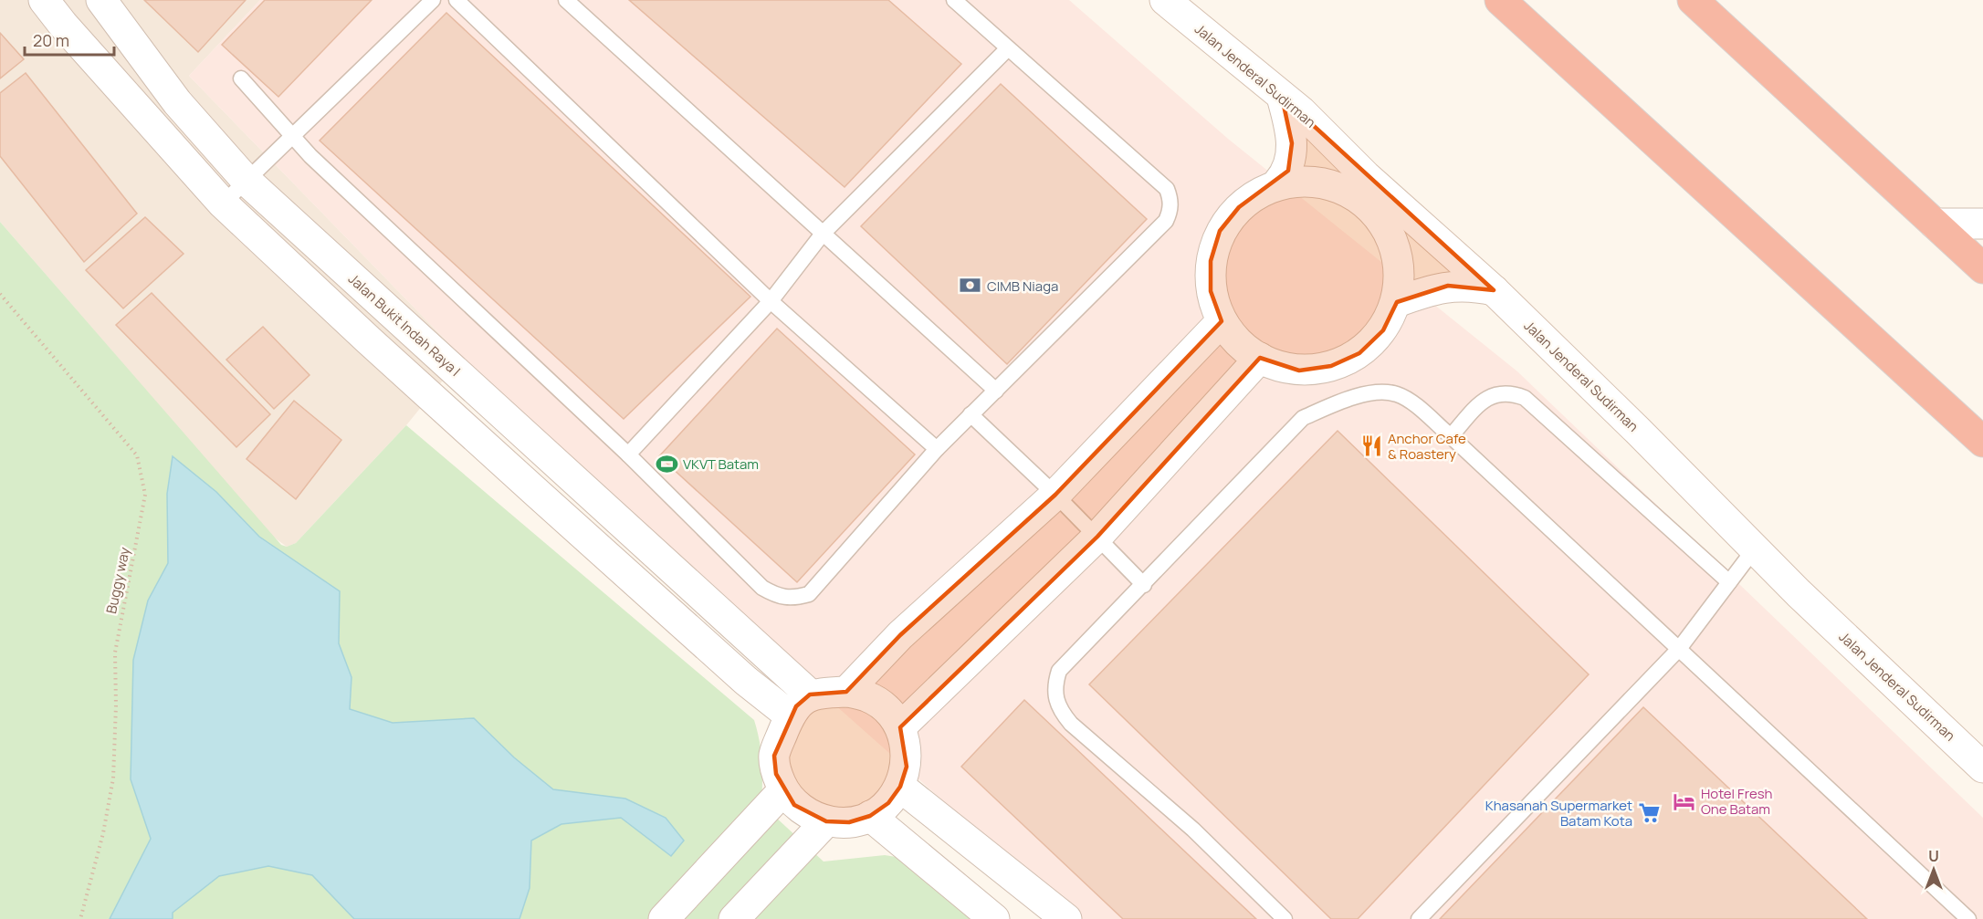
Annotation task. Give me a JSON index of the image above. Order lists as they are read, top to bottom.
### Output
{
  "streets": {
    "street": ["Jalan Jenderal Sudirman", "Jalan Bukit Indah Raya I"],
    "path": ["Buggy way"]
  },
  "places": {
    "bank": ["CIMB Niaga"],
    "restaurant": ["Anchor Cafe & Roastery"],
    "sports": ["VKVT Batam"],
    "hotel": ["Hotel Fresh One Batam"],
    "supermarket": ["Khasanah Supermarket Batam Kota"]
  },
  "scale_bar": "20 m",
  "north": "top"
}
